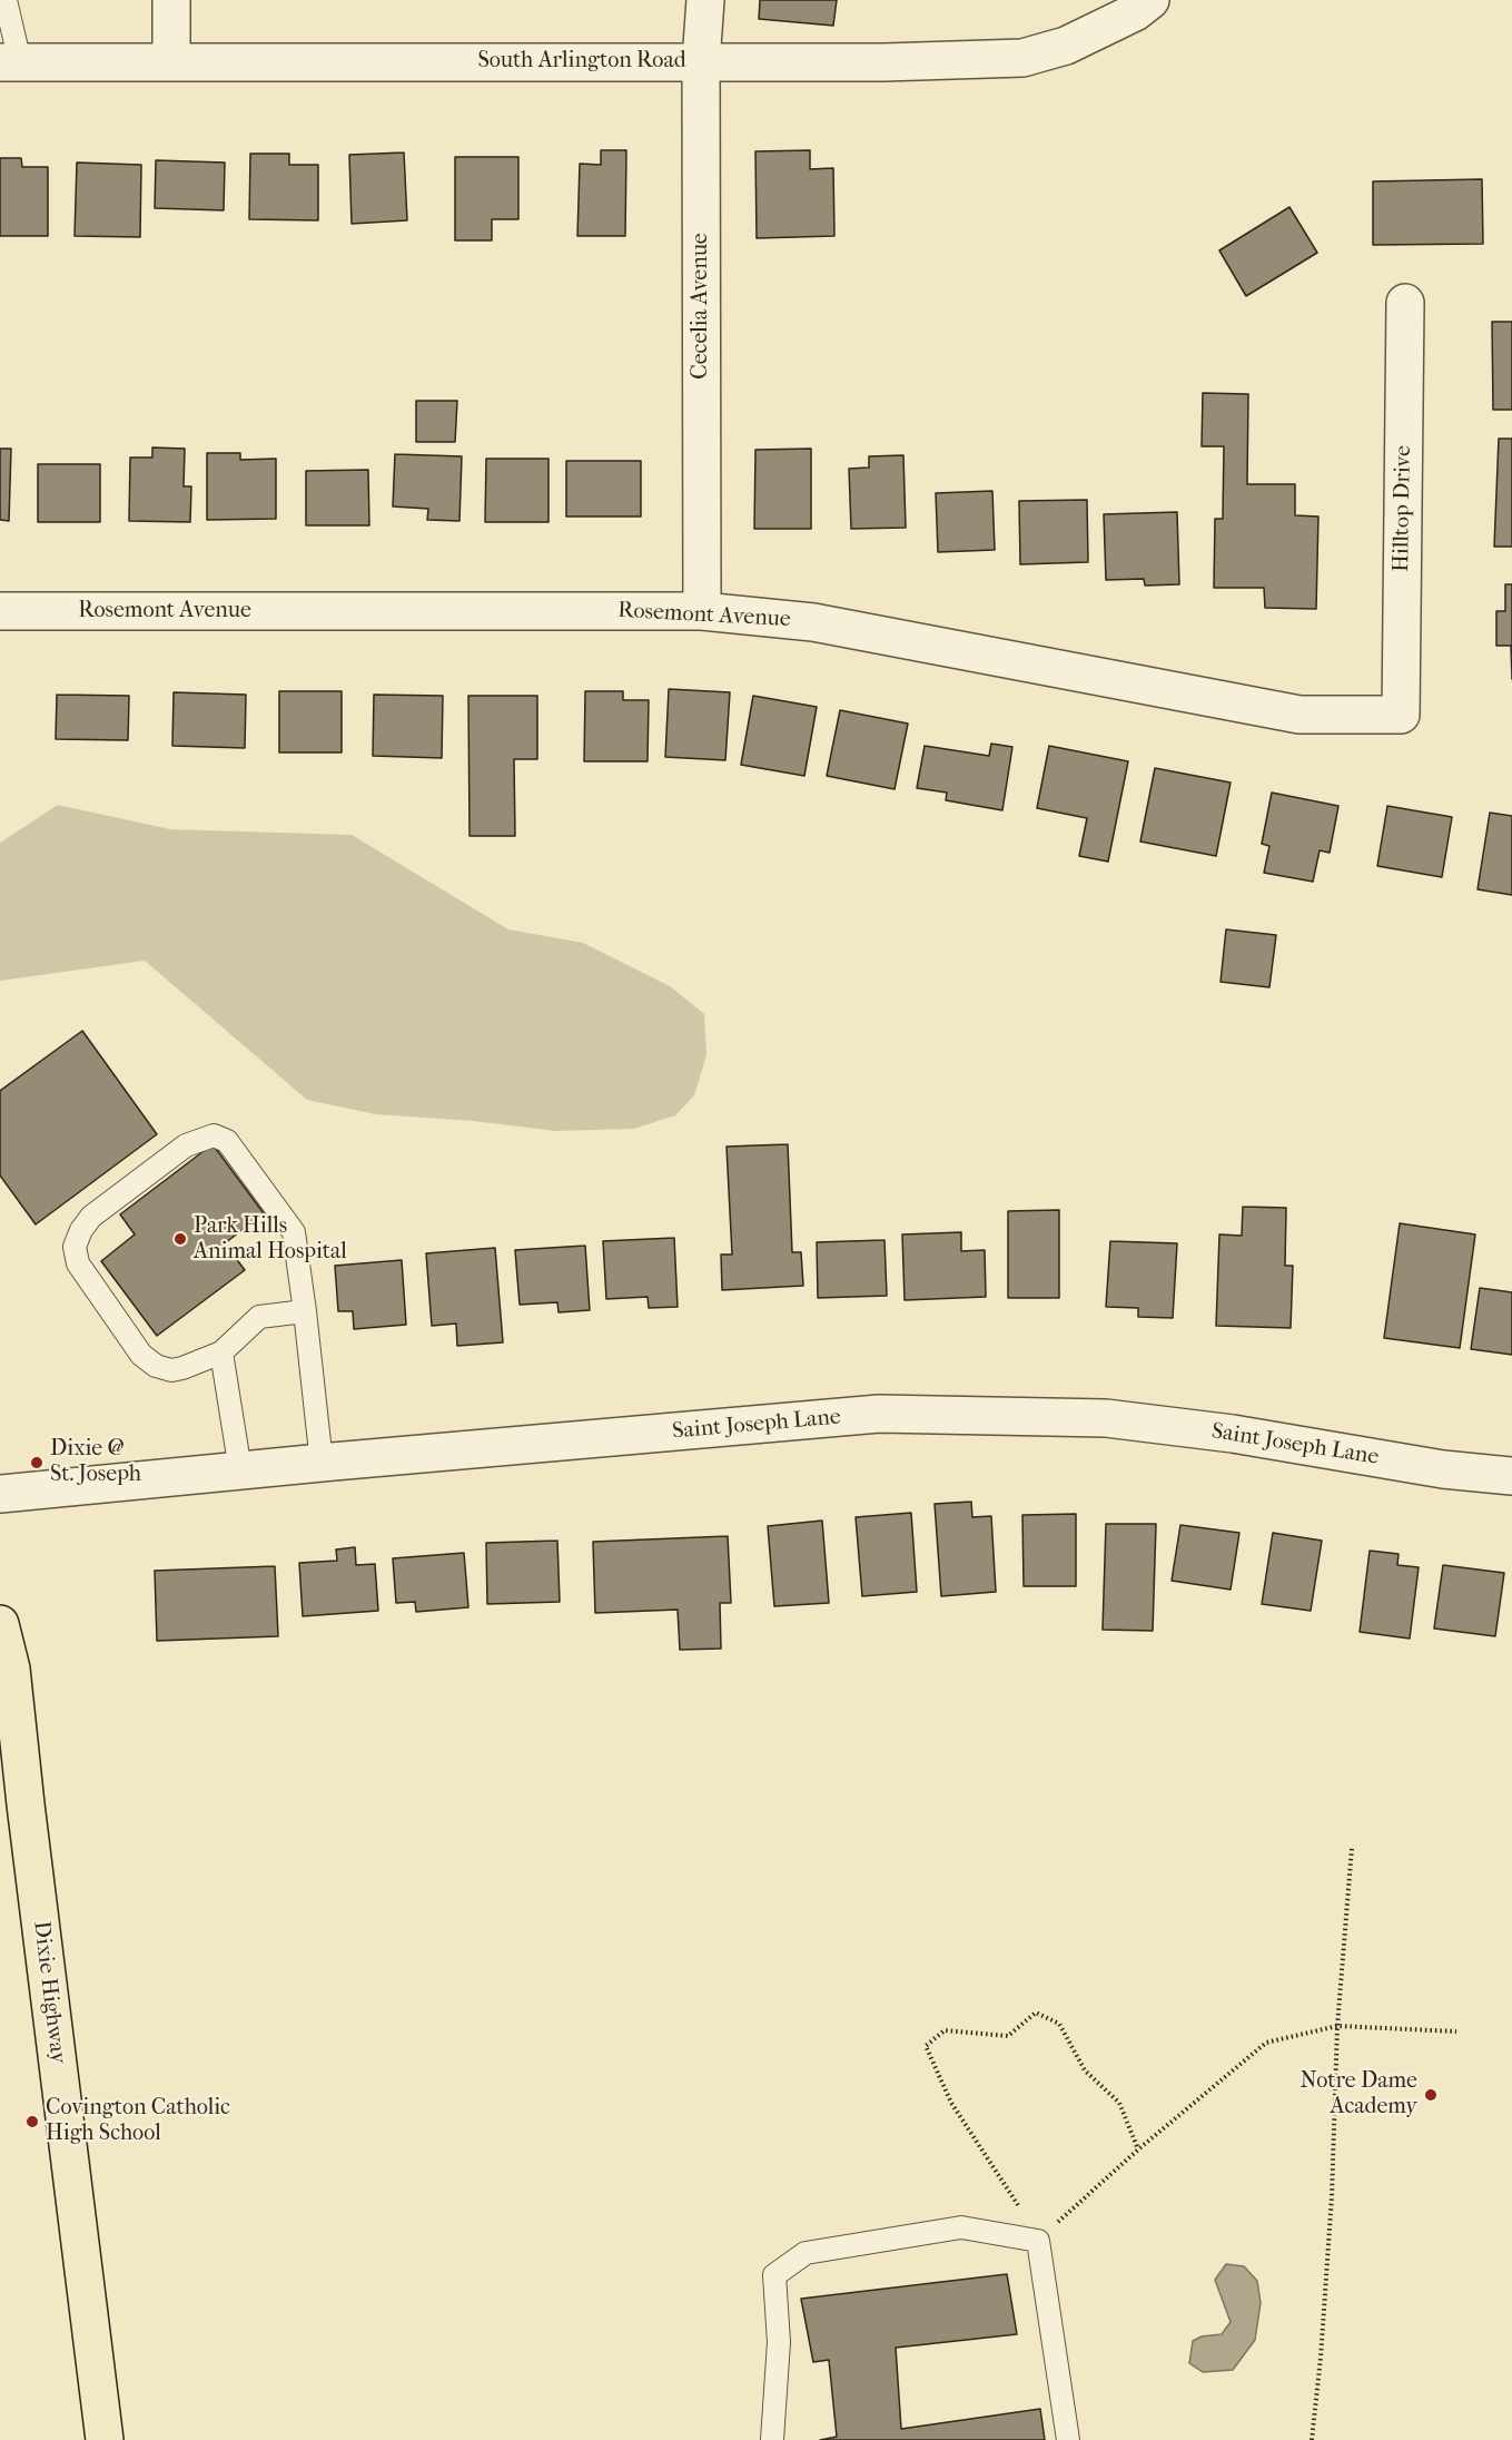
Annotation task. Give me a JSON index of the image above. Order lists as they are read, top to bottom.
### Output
{
  "streets": {
    "main road": ["Dixie Highway"],
    "street": [
      "South Arlington Road",
      "Cecelia Avenue",
      "Hilltop Drive",
      "Rosemont Avenue",
      "Saint Joseph Lane"
    ]
  },
  "crossings": [
    ["South Arlington Road", "Cecelia Avenue"],
    ["Cecelia Avenue", "Rosemont Avenue"],
    ["Hilltop Drive", "Rosemont Avenue"]
  ],
  "places": [
    "Park Hills Animal Hospital",
    "Dixie @ St. Joseph",
    "Notre Dame Academy",
    "Covington Catholic High School"
  ]
}
